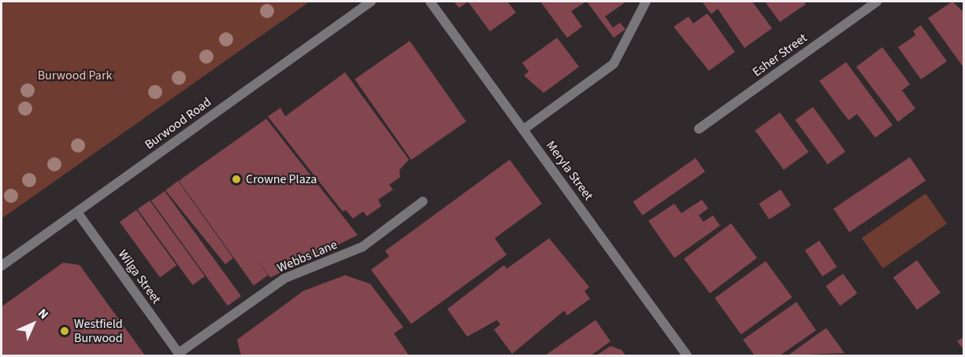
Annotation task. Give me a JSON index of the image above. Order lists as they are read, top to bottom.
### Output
{
  "streets": {
    "street": [
      "Esher Street",
      "Burwood Road",
      "Meryla Street",
      "Webbs Lane",
      "Wilga Street"
    ]
  },
  "crossings": [
    ["Burwood Road", "Wilga Street"],
    ["Webbs Lane", "Wilga Street"]
  ],
  "parks": ["Burwood Park"],
  "places": ["Crowne Plaza", "Westfield Burwood"],
  "north": "top right"
}
